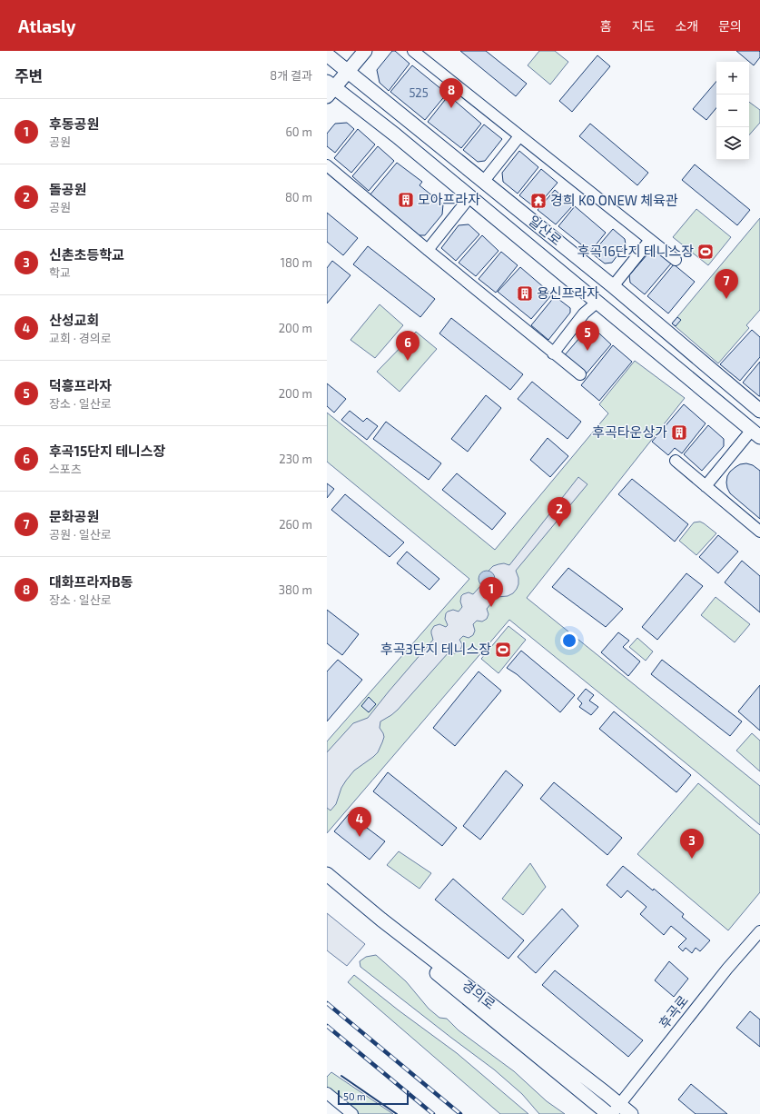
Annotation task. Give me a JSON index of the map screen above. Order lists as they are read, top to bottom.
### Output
{
  "streets": {
    "main road": ["일산로", "경의로"],
    "street": ["후곡로"]
  },
  "crossings": [
    ["경의로", "후곡로"]
  ],
  "places": {
    "building": ["모아프라자", "용신프라자", "후곡타운상가"],
    "temple": ["경희 KO ONEW 체육관"],
    "sports": ["후곡16단지 테니스장", "후곡3단지 테니스장"]
  },
  "house_numbers": ["525"],
  "scale_bar": "50 m",
  "page": {
    "header": "Atlasly",
    "nav": [
      "홈",
      "지도",
      "소개",
      "문의"
    ],
    "heading": ["주변", "8개 결과"],
    "map_buttons": ["+", "−"],
    "pins": [
      "8",
      "7",
      "5",
      "6",
      "2",
      "1",
      "4",
      "3"
    ],
    "list": [
      {
        "mark": "1",
        "name": "후동공원",
        "note": "공원",
        "value": "60 m"
      },
      {
        "mark": "2",
        "name": "돌공원",
        "note": "공원",
        "value": "80 m"
      },
      {
        "mark": "3",
        "name": "신촌초등학교",
        "note": "학교",
        "value": "180 m"
      },
      {
        "mark": "4",
        "name": "산성교회",
        "note": "교회 · 경의로",
        "value": "200 m"
      },
      {
        "mark": "5",
        "name": "덕흥프라자",
        "note": "장소 · 일산로",
        "value": "200 m"
      },
      {
        "mark": "6",
        "name": "후곡15단지 테니스장",
        "note": "스포츠",
        "value": "230 m"
      },
      {
        "mark": "7",
        "name": "문화공원",
        "note": "공원 · 일산로",
        "value": "260 m"
      },
      {
        "mark": "8",
        "name": "대화프라자B동",
        "note": "장소 · 일산로",
        "value": "380 m"
      }
    ],
    "scale": "50 m"
  }
}
